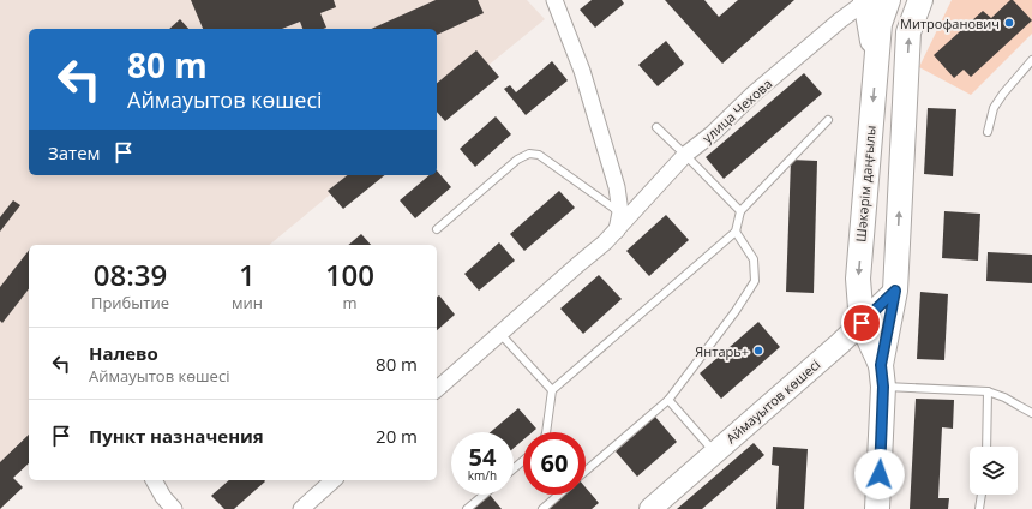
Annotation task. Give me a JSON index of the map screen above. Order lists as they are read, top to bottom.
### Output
{
  "streets": {
    "main road": ["Шәкәрім даңғылы"],
    "street": ["улица Чехова", "Аймауытов көшесі"]
  },
  "crossings": [
    ["улица Чехова", "Шәкәрім даңғылы"],
    ["Шәкәрім даңғылы", "Аймауытов көшесі"]
  ],
  "places": ["Митрофанович", "Янтарь+"],
  "page": {
    "turn": ["80 m", "Аймауытов көшесі"],
    "then": "Затем",
    "eta": [
      "08:39",
      "Прибытие",
      "1",
      "мин",
      "100",
      "m"
    ],
    "list": [
      {
        "name": "Налево",
        "note": "Аймауытов көшесі",
        "value": "80 m"
      },
      {
        "name": "Пункт назначения",
        "value": "20 m"
      }
    ],
    "speed": "54 km/h",
    "limit": "60"
  }
}
